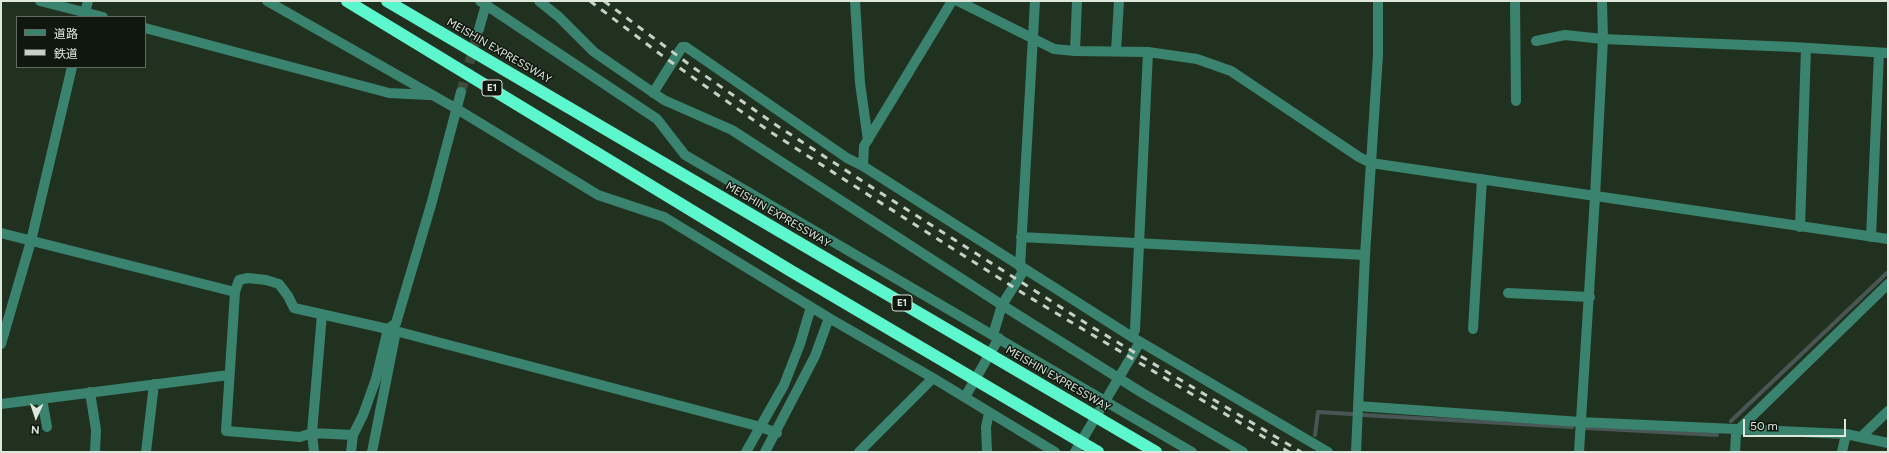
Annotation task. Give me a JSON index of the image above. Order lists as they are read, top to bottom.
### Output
{
  "streets": {
    "highway": ["MEISHIN EXPRESSWAY", "E1"]
  },
  "legend": ["道路", "鉄道"],
  "scale_bar": "50 m",
  "north": "bottom"
}
